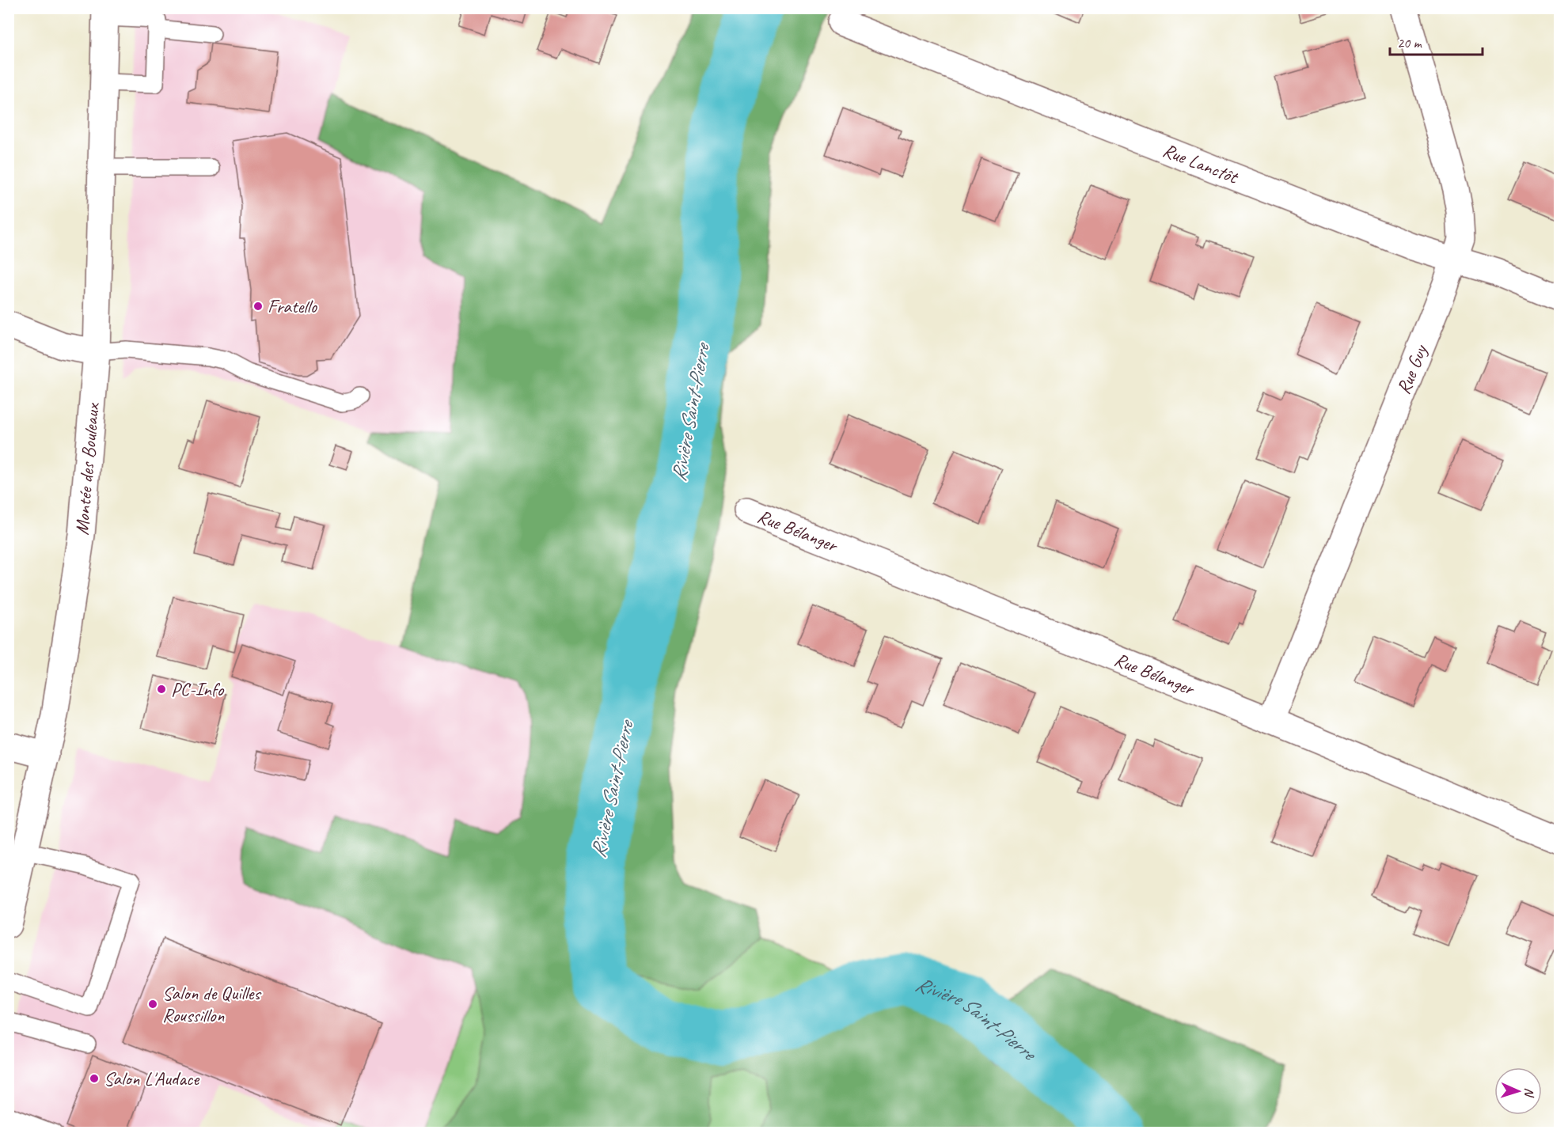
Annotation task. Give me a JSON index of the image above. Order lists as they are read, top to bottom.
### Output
{
  "streets": {
    "street": [
      "Rue Lanctôt",
      "Rue Guy",
      "Montée des Bouleaux",
      "Rue Bélanger"
    ]
  },
  "crossings": [
    ["Rue Lanctôt", "Rue Guy"],
    ["Rue Guy", "Rue Bélanger"]
  ],
  "water": ["Rivière Saint-Pierre"],
  "places": [
    "Fratello",
    "PC-Info",
    "Salon de Quilles Roussillon",
    "Salon L'Audace"
  ],
  "scale_bar": "20 m",
  "north": "right"
}
